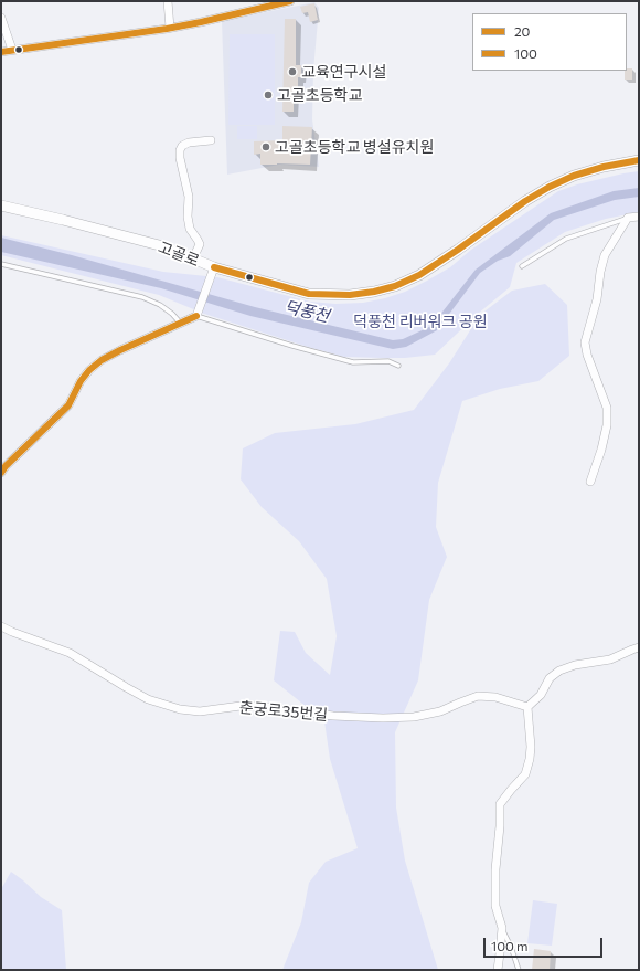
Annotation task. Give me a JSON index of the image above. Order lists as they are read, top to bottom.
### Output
{
  "streets": {
    "street": ["고골로", "춘궁로35번길"]
  },
  "water": ["덕풍천"],
  "parks": ["덕풍천 리버워크 공원"],
  "places": ["교육연구시설", "고골초등학교", "고골초등학교 병설유치원"],
  "lines": ["transit line 100", "transit line 20"],
  "legend": ["20", "100"],
  "scale_bar": "100 m"
}
